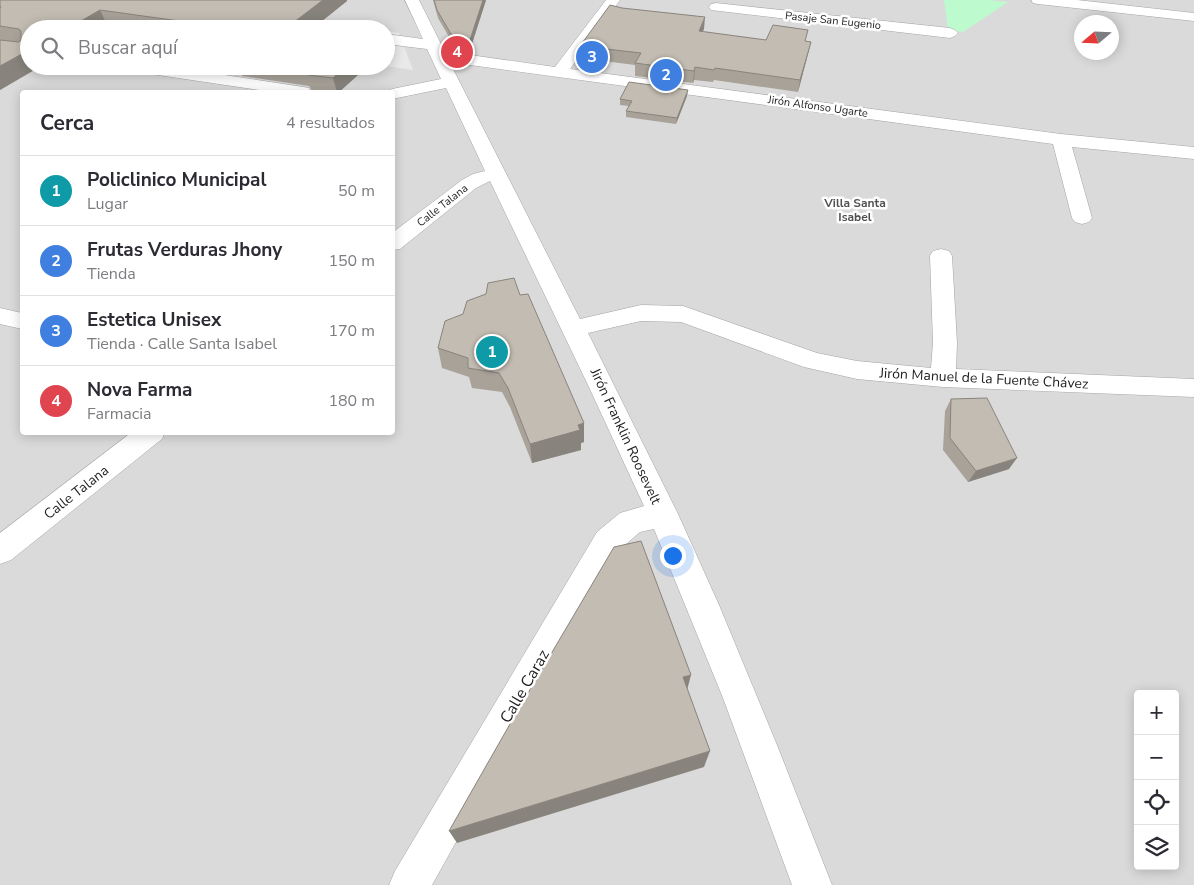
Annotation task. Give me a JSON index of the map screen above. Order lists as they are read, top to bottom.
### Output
{
  "streets": {
    "street": [
      "Pasaje San Eugenio",
      "Jirón Alfonso Ugarte",
      "Calle Talana",
      "Jirón Manuel de la Fuente Chávez",
      "Jirón Franklin Roosevelt",
      "Calle Caraz"
    ]
  },
  "crossings": [
    ["Jirón Alfonso Ugarte", "Jirón Franklin Roosevelt"],
    ["Calle Talana", "Jirón Franklin Roosevelt"],
    ["Jirón Manuel de la Fuente Chávez", "Jirón Franklin Roosevelt"],
    ["Jirón Franklin Roosevelt", "Calle Caraz"]
  ],
  "districts": ["Villa Santa Isabel"],
  "north": "left",
  "page": {
    "search": "Buscar aquí",
    "pins": [
      "4",
      "3",
      "2",
      "1"
    ],
    "heading": ["Cerca", "4 resultados"],
    "list": [
      {
        "mark": "1",
        "name": "Policlinico Municipal",
        "note": "Lugar",
        "value": "50 m"
      },
      {
        "mark": "2",
        "name": "Frutas Verduras Jhony",
        "note": "Tienda",
        "value": "150 m"
      },
      {
        "mark": "3",
        "name": "Estetica Unisex",
        "note": "Tienda · Calle Santa Isabel",
        "value": "170 m"
      },
      {
        "mark": "4",
        "name": "Nova Farma",
        "note": "Farmacia",
        "value": "180 m"
      }
    ],
    "map_buttons": ["+", "−"]
  }
}
